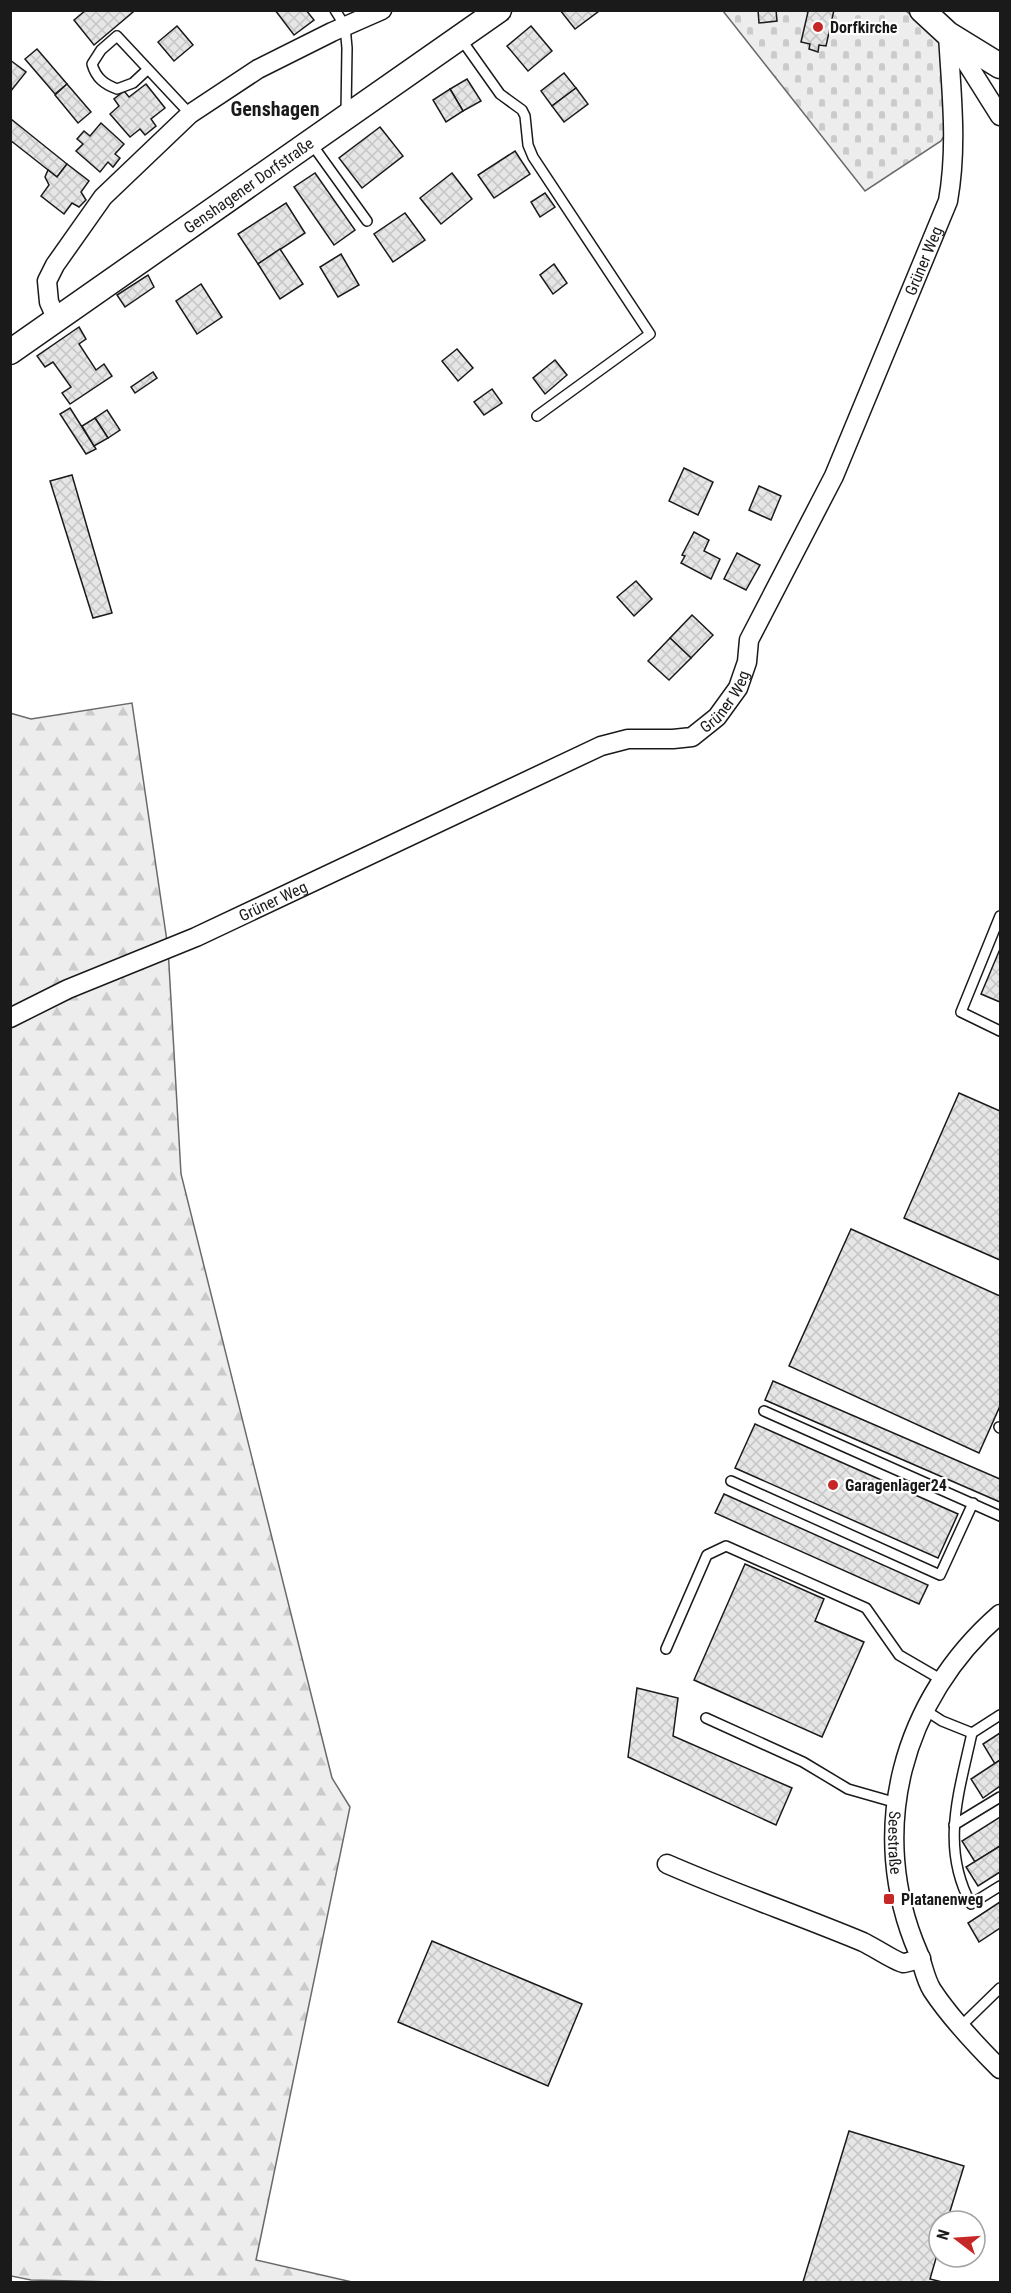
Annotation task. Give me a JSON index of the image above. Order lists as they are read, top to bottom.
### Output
{
  "streets": {
    "street": ["Genshagener Dorfstraße", "Grüner Weg", "Seestraße"]
  },
  "districts": ["Genshagen"],
  "places": {
    "other": ["Dorfkirche", "Garagenlager24"],
    "transit": ["Platanenweg"]
  },
  "north": "left"
}
